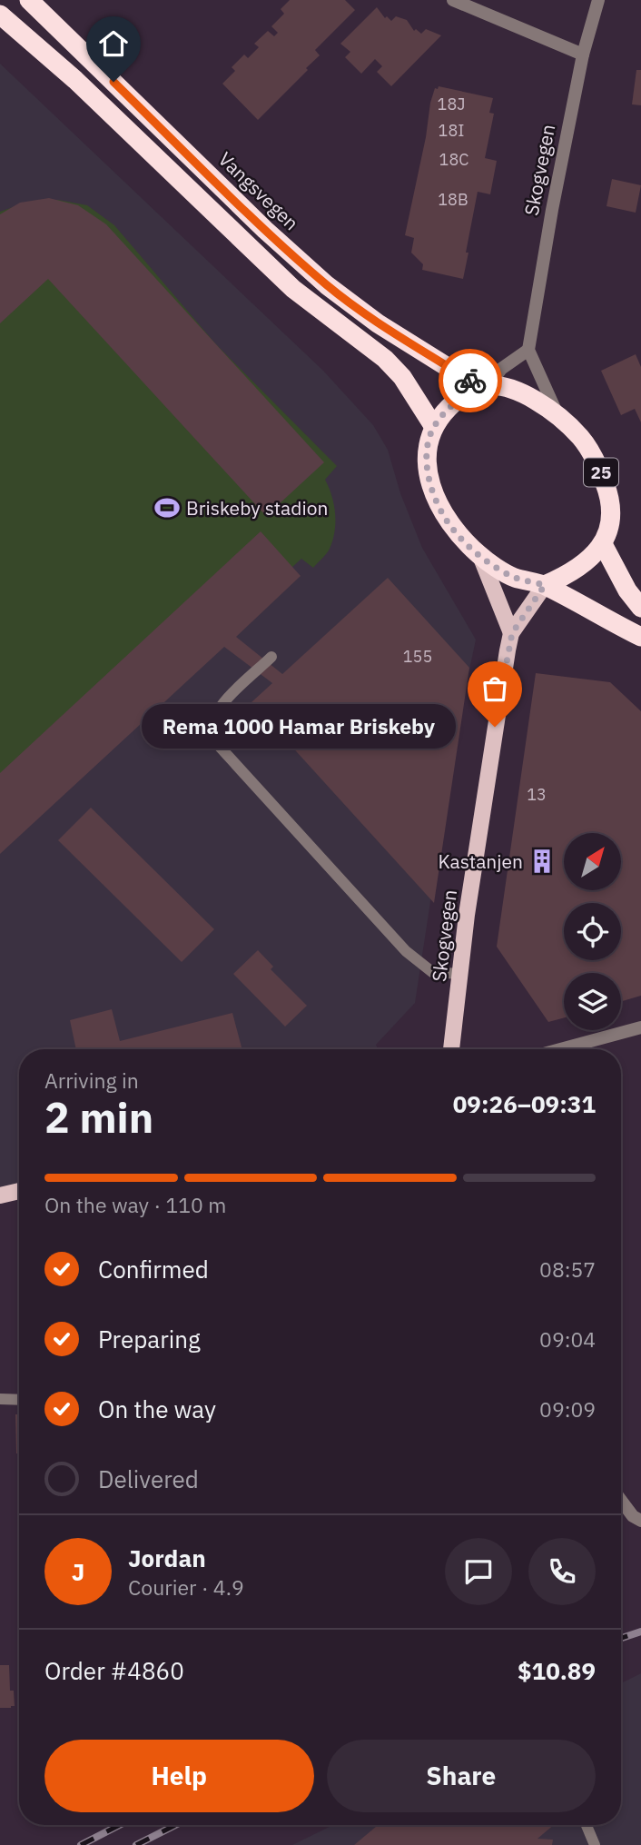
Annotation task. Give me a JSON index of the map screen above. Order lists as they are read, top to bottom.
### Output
{
  "streets": {
    "highway": ["Vangsvegen", "25"],
    "main road": ["Skogvegen"]
  },
  "crossings": [
    ["Skogvegen", "Vangsvegen"],
    ["Skogvegen", "25"],
    ["Vangsvegen", "25"]
  ],
  "places": {
    "sports": ["Briskeby stadion"],
    "other": ["Rema 1000 Hamar Briskeby"],
    "building": ["Kastanjen"]
  },
  "house_numbers": [
    "18J",
    "18I",
    "18C",
    "18B",
    "155",
    "13"
  ],
  "north": "top right",
  "page": {
    "bubble": "Rema 1000 Hamar Briskeby",
    "heading": ["2 min", "Arriving in", "09:26–09:31"],
    "panel": [
      "Jordan",
      "Courier · 4.9",
      "Order #4860",
      "$10.89"
    ],
    "bar": "On the way · 110 m",
    "list": [
      ["Confirmed", "08:57"],
      ["Preparing", "09:04"],
      ["On the way", "09:09"],
      "Delivered"
    ],
    "round": "J",
    "buttons": ["Help", "Share"]
  }
}
